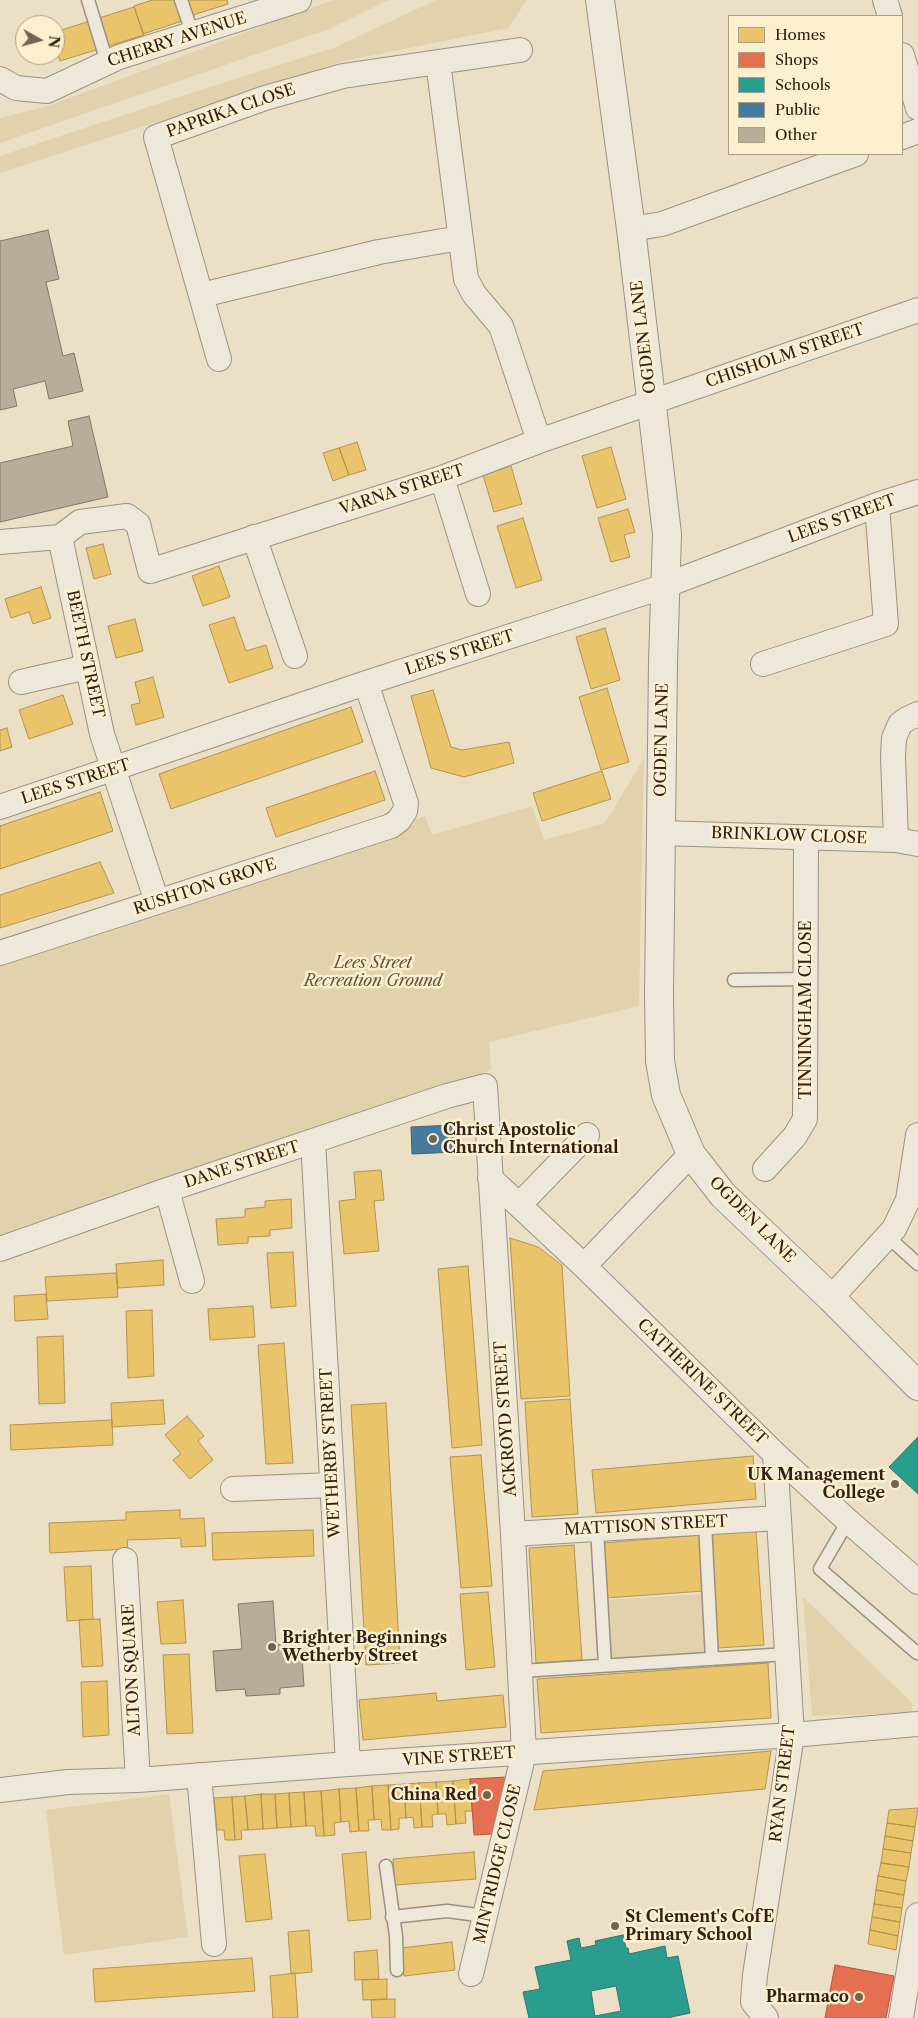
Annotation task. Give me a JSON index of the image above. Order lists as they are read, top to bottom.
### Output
{
  "streets": {
    "street": [
      "CHERRY AVENUE",
      "PAPRIKA CLOSE",
      "OGDEN LANE",
      "CHISHOLM STREET",
      "VARNA STREET",
      "LEES STREET",
      "BEETH STREET",
      "BRINKLOW CLOSE",
      "RUSHTON GROVE",
      "TINNINGHAM CLOSE",
      "DANE STREET",
      "CATHERINE STREET",
      "ACKROYD STREET",
      "WETHERBY STREET",
      "MATTISON STREET",
      "ALTON SQUARE",
      "VINE STREET",
      "RYAN STREET",
      "MINTRIDGE CLOSE"
    ]
  },
  "crossings": [
    ["OGDEN LANE", "CHISHOLM STREET"],
    ["OGDEN LANE", "VARNA STREET"],
    ["OGDEN LANE", "LEES STREET"],
    ["OGDEN LANE", "BRINKLOW CLOSE"],
    ["CHISHOLM STREET", "VARNA STREET"],
    ["VARNA STREET", "BEETH STREET"],
    ["LEES STREET", "BEETH STREET"],
    ["LEES STREET", "RUSHTON GROVE"],
    ["BEETH STREET", "RUSHTON GROVE"],
    ["BRINKLOW CLOSE", "TINNINGHAM CLOSE"],
    ["DANE STREET", "ACKROYD STREET"],
    ["DANE STREET", "WETHERBY STREET"],
    ["CATHERINE STREET", "ACKROYD STREET"],
    ["CATHERINE STREET", "RYAN STREET"],
    ["ACKROYD STREET", "MATTISON STREET"],
    ["ACKROYD STREET", "VINE STREET"],
    ["ACKROYD STREET", "MINTRIDGE CLOSE"],
    ["WETHERBY STREET", "VINE STREET"],
    ["MATTISON STREET", "RYAN STREET"],
    ["ALTON SQUARE", "VINE STREET"],
    ["VINE STREET", "RYAN STREET"],
    ["VINE STREET", "MINTRIDGE CLOSE"]
  ],
  "parks": ["Lees Street Recreation Ground"],
  "places": [
    "Christ Apostolic Church International",
    "UK Management College",
    "Brighter Beginnings Wetherby Street",
    "China Red",
    "St Clement's CofE Primary School",
    "Pharmaco"
  ],
  "legend": [
    "Homes",
    "Shops",
    "Schools",
    "Public",
    "Other"
  ],
  "north": "right"
}
